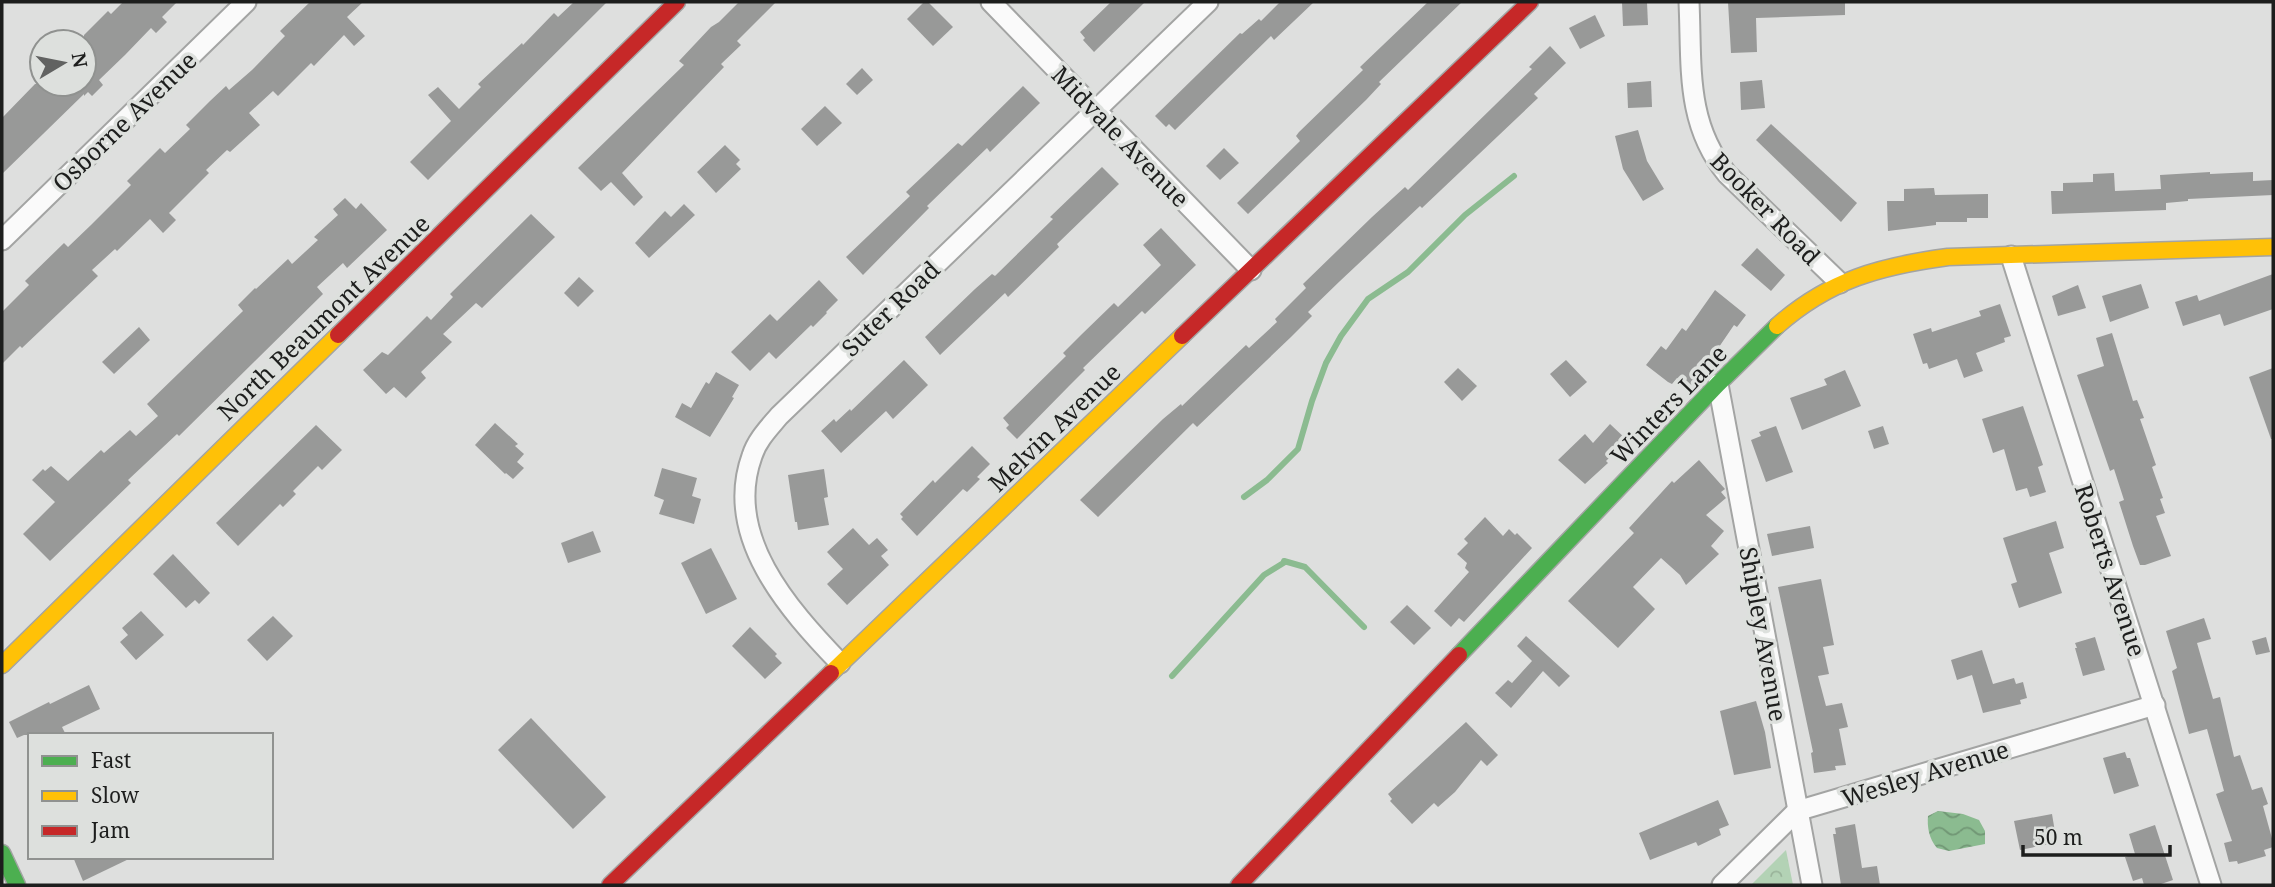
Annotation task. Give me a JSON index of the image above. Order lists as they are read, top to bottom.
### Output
{
  "streets": {
    "street": [
      "Osborne Avenue",
      "Midvale Avenue",
      "Booker Road",
      "Suter Road",
      "North Beaumont Avenue",
      "Winters Lane",
      "Melvin Avenue",
      "Roberts Avenue",
      "Shipley Avenue",
      "Wesley Avenue"
    ]
  },
  "crossings": [
    ["Midvale Avenue", "Suter Road"],
    ["Midvale Avenue", "Melvin Avenue"],
    ["Booker Road", "Winters Lane"],
    ["Suter Road", "Melvin Avenue"],
    ["Winters Lane", "Roberts Avenue"],
    ["Winters Lane", "Shipley Avenue"],
    ["Roberts Avenue", "Wesley Avenue"],
    ["Shipley Avenue", "Wesley Avenue"]
  ],
  "legend": ["Fast", "Slow", "Jam"],
  "scale_bar": "50 m",
  "north": "right"
}
